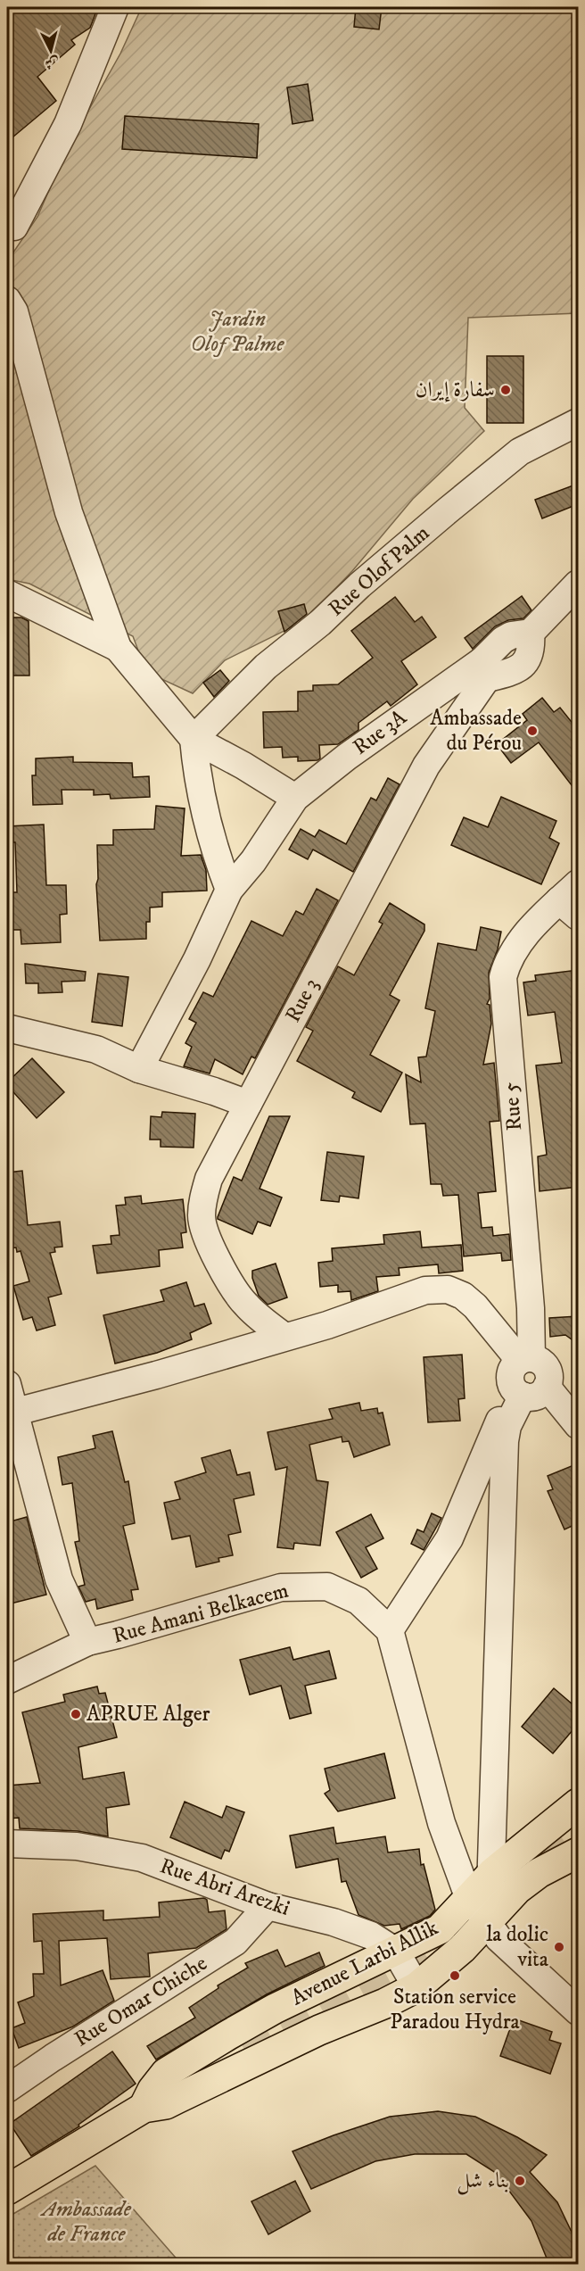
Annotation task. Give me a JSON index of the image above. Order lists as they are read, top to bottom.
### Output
{
  "streets": {
    "main road": ["Avenue Larbi Allik"],
    "street": [
      "Rue Olof Palm",
      "Rue 3A",
      "Rue 3",
      "Rue 5",
      "Rue Amani Belkacem",
      "Rue Abri Arezki",
      "Rue Omar Chiche"
    ]
  },
  "crossings": [
    ["Rue 3A", "Rue 3"],
    ["Rue Abri Arezki", "Avenue Larbi Allik"],
    ["Rue Abri Arezki", "Rue Omar Chiche"]
  ],
  "parks": ["Jardin Olof Palme", "Ambassade de France"],
  "places": [
    "سفارة إيران",
    "Ambassade du Pérou",
    "APRUE Alger",
    "la dolic vita",
    "Station service Paradou Hydra",
    "بناء شل"
  ],
  "north": "bottom"
}
